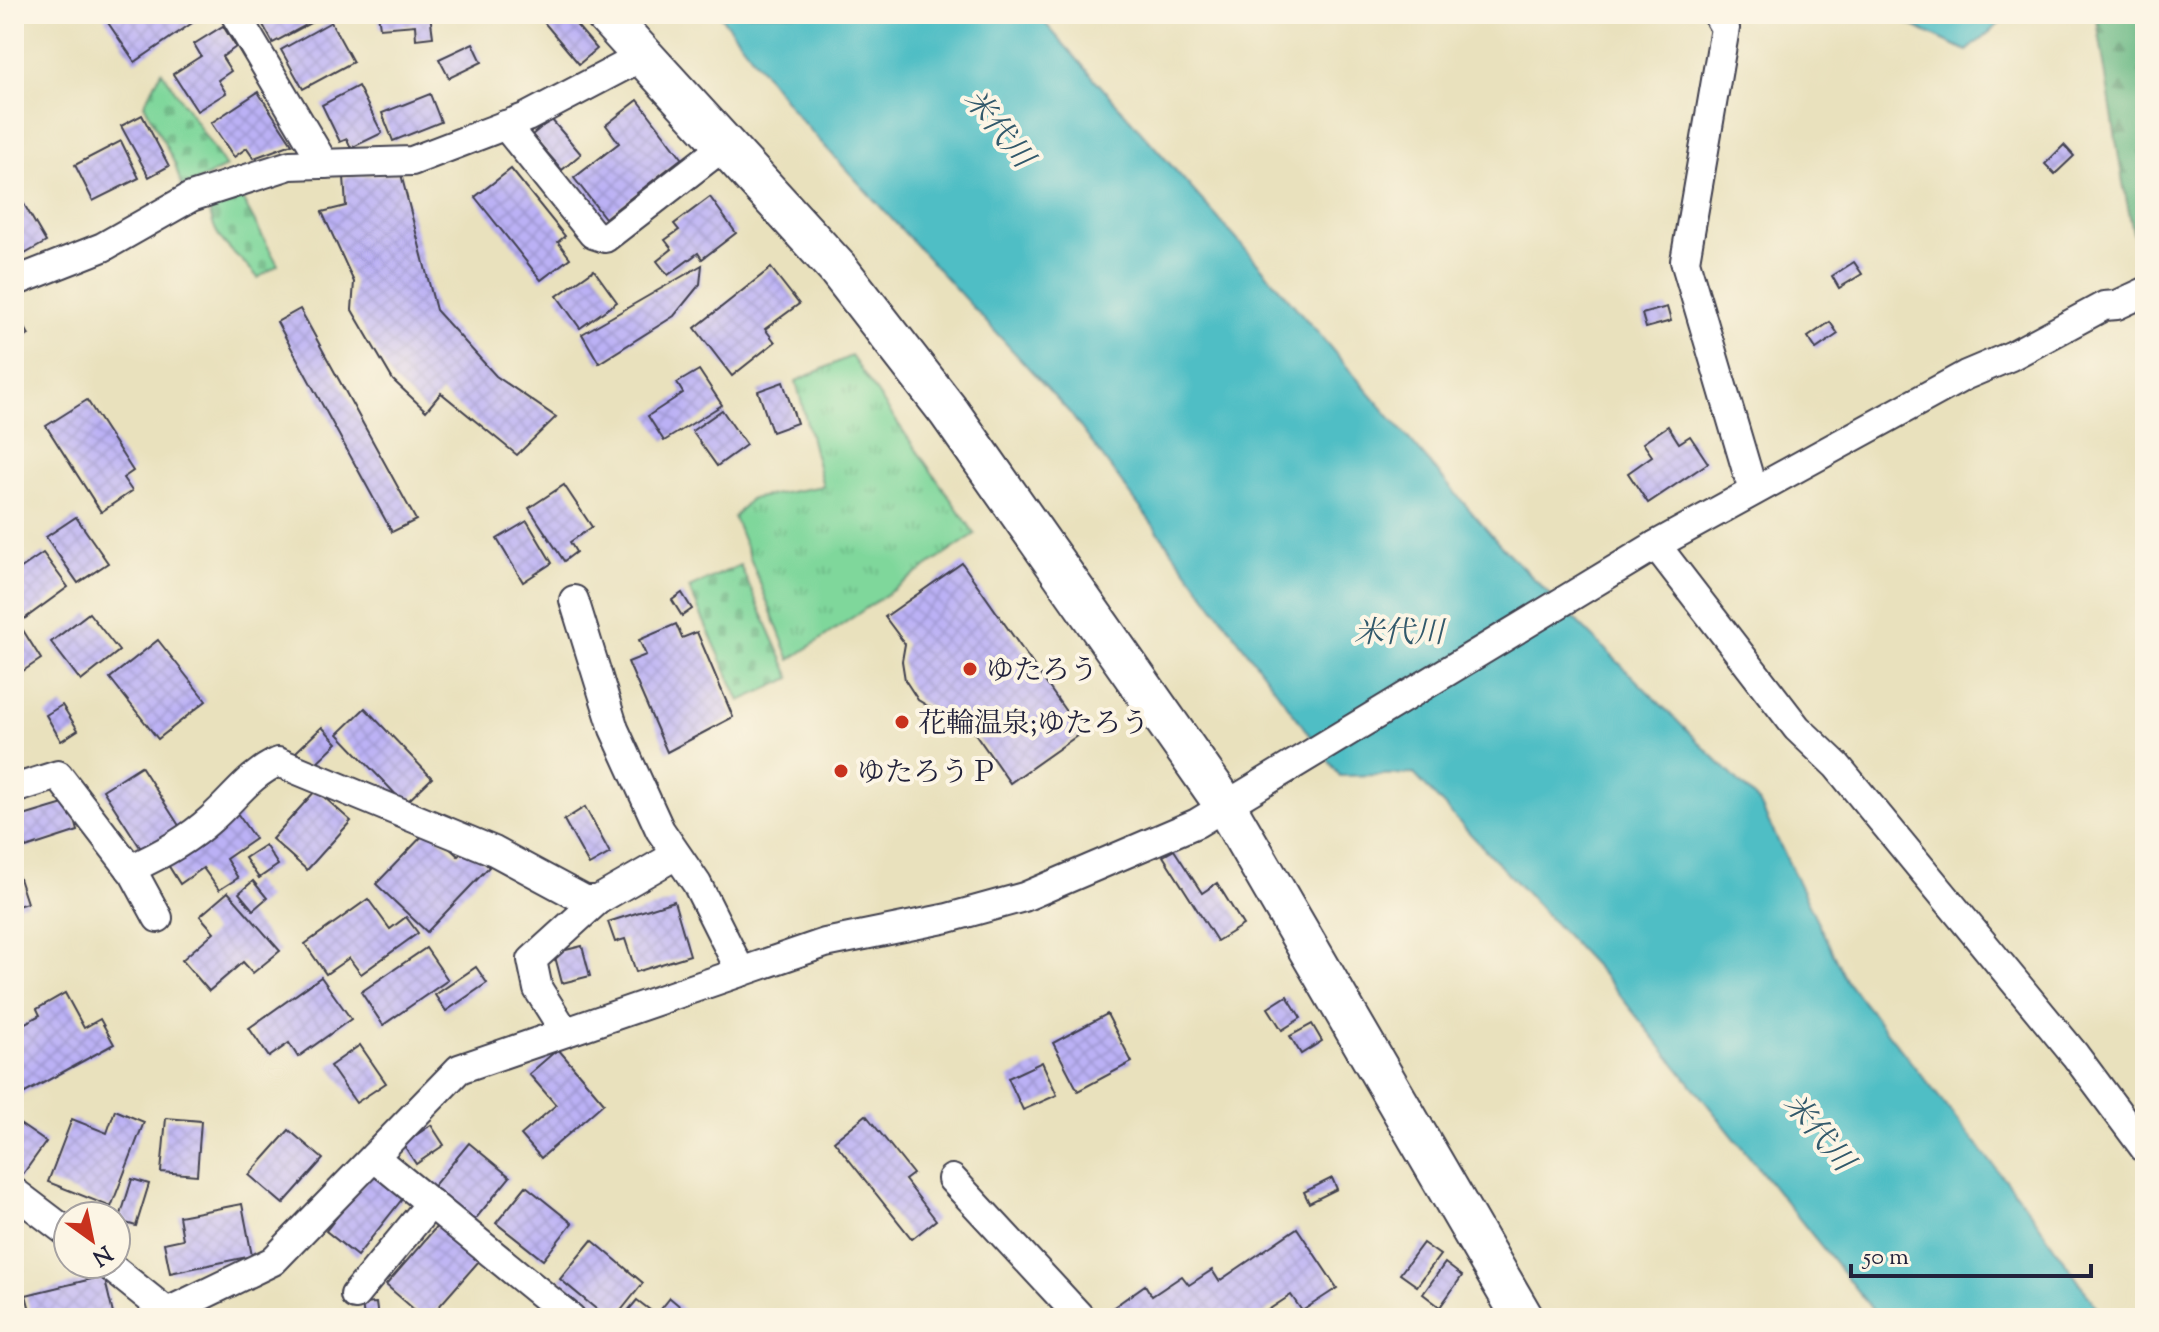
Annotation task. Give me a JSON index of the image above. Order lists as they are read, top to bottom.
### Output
{
  "water": ["米代川"],
  "places": ["ゆたろう", "花輪温泉;ゆたろう", "ゆたろうＰ"],
  "scale_bar": "50 m",
  "north": "bottom right"
}
